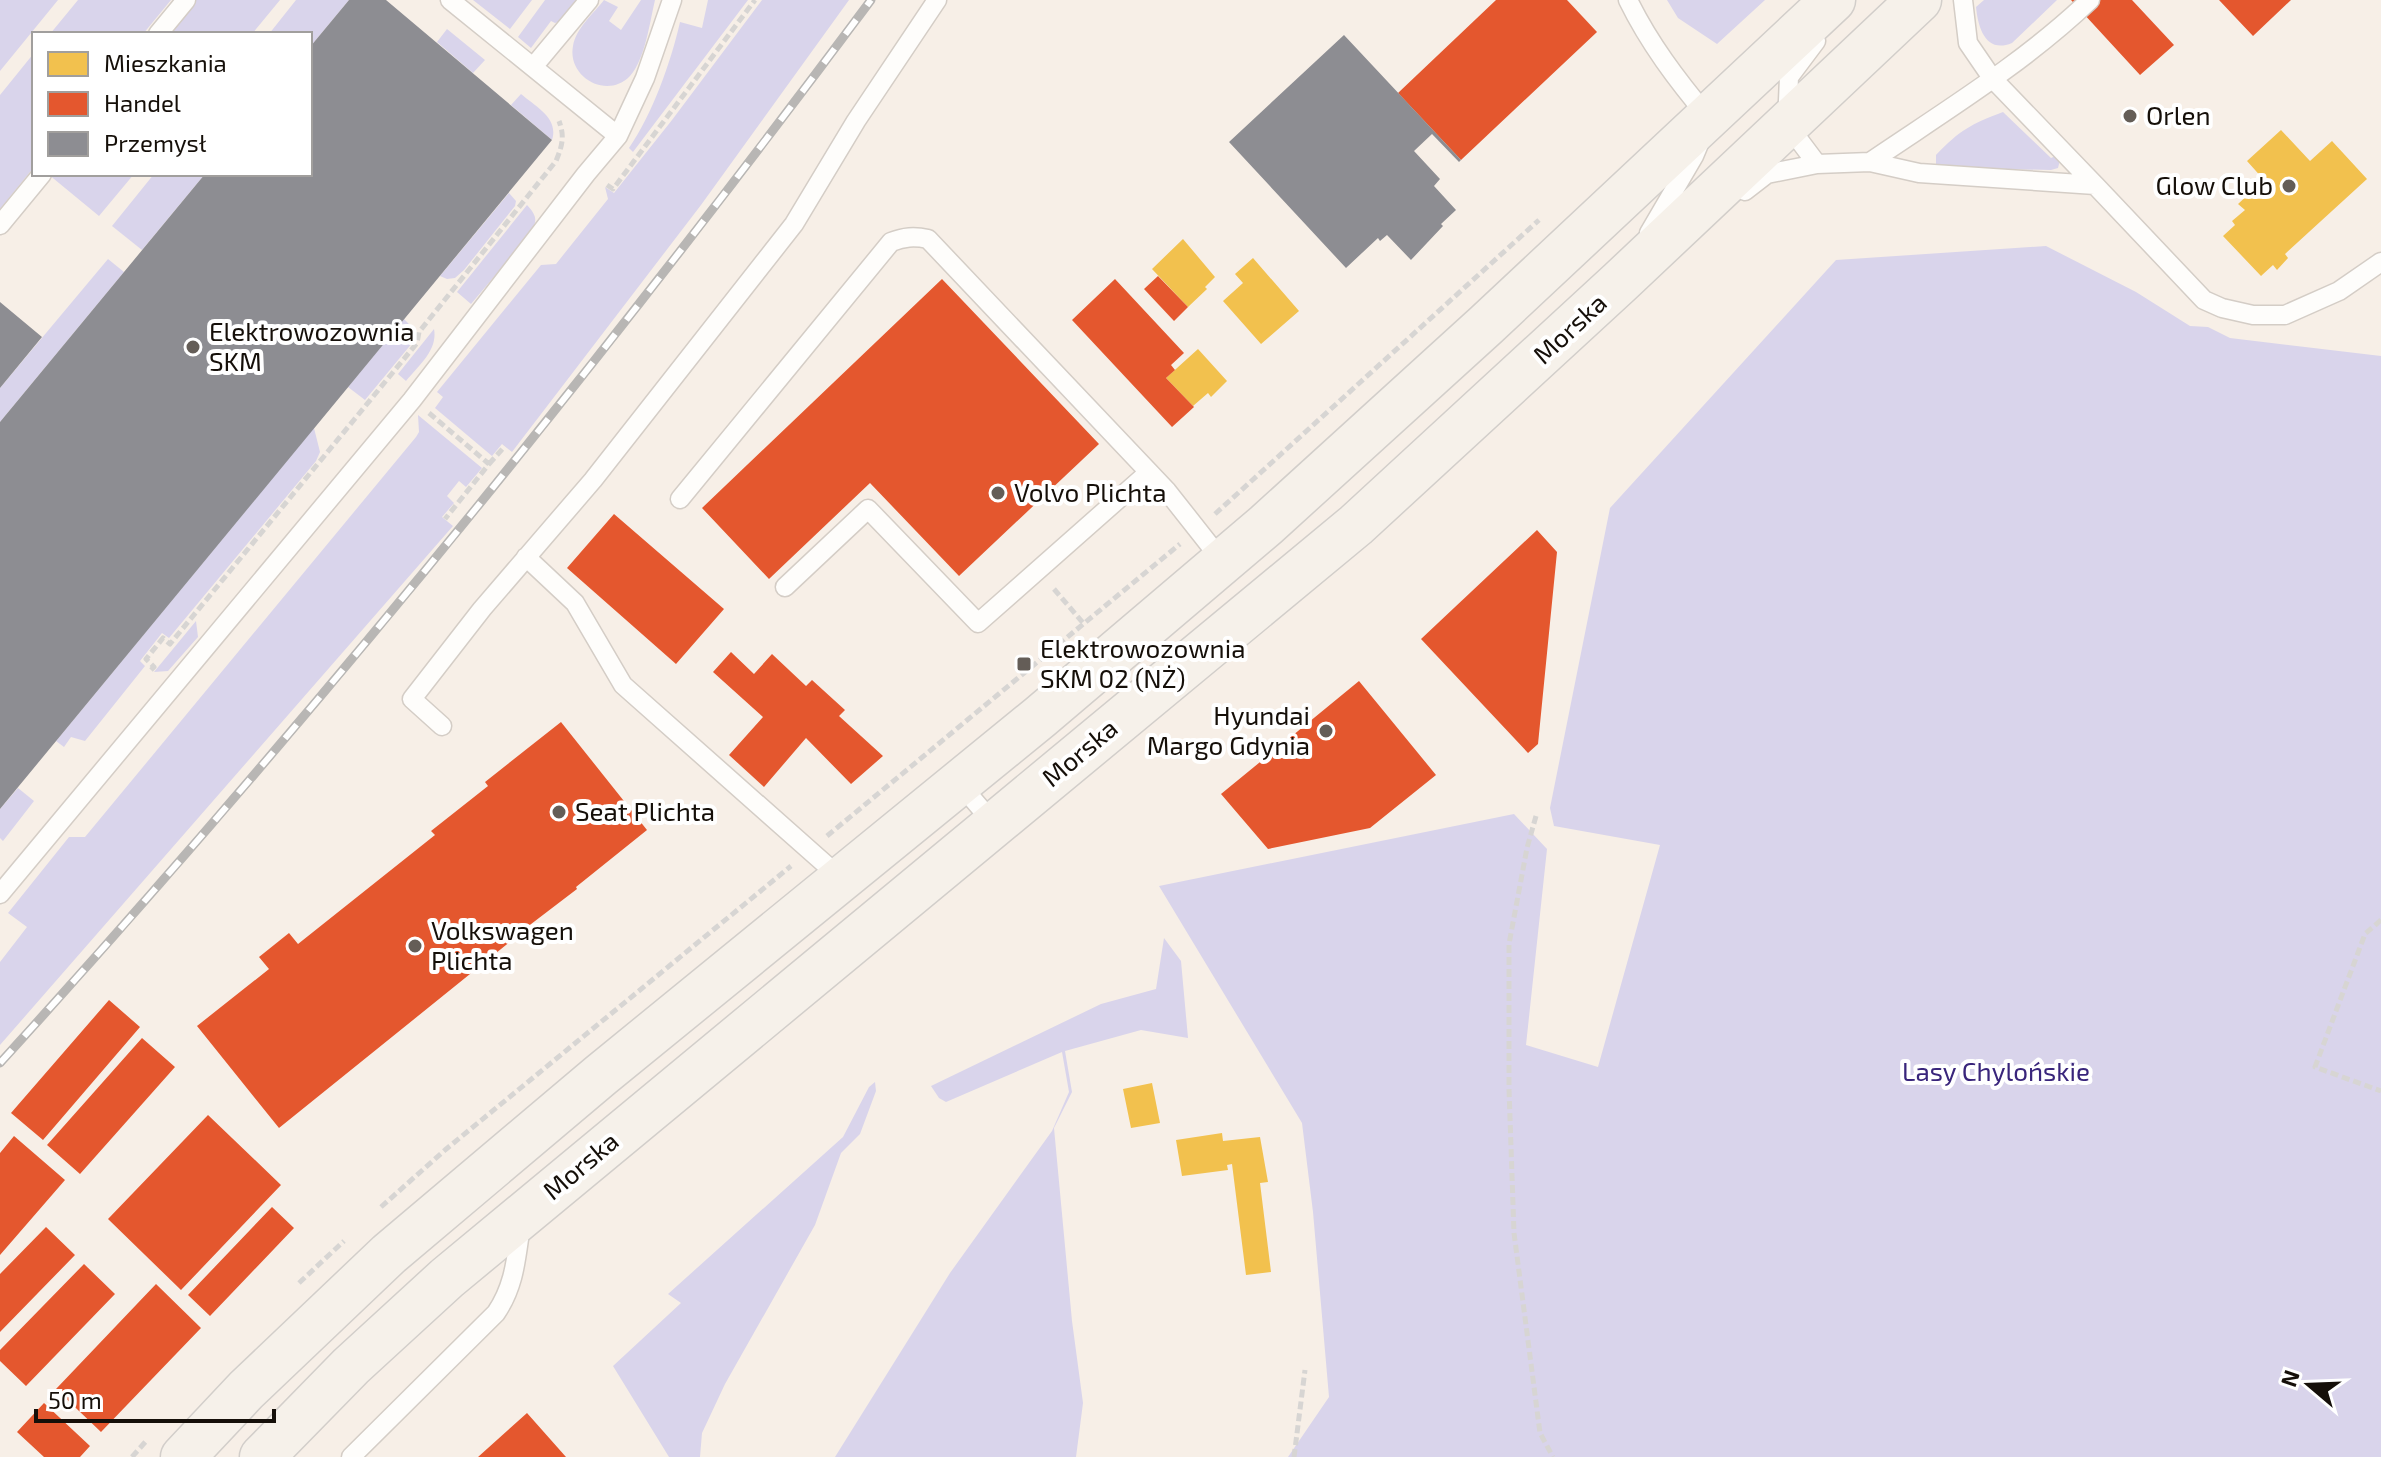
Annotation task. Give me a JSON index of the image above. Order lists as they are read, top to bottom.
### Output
{
  "streets": {
    "main road": ["Morska"]
  },
  "parks": ["Lasy Chylońskie"],
  "places": {
    "other": [
      "Orlen",
      "Glow Club",
      "Elektrowozownia SKM",
      "Volvo Plichta",
      "Hyundai Margo Gdynia",
      "Seat Plichta",
      "Volkswagen Plichta"
    ],
    "transit": ["Elektrowozownia SKM 02 (NŻ)"]
  },
  "legend": ["Mieszkania", "Handel", "Przemysł"],
  "scale_bar": "50 m",
  "north": "left"
}
